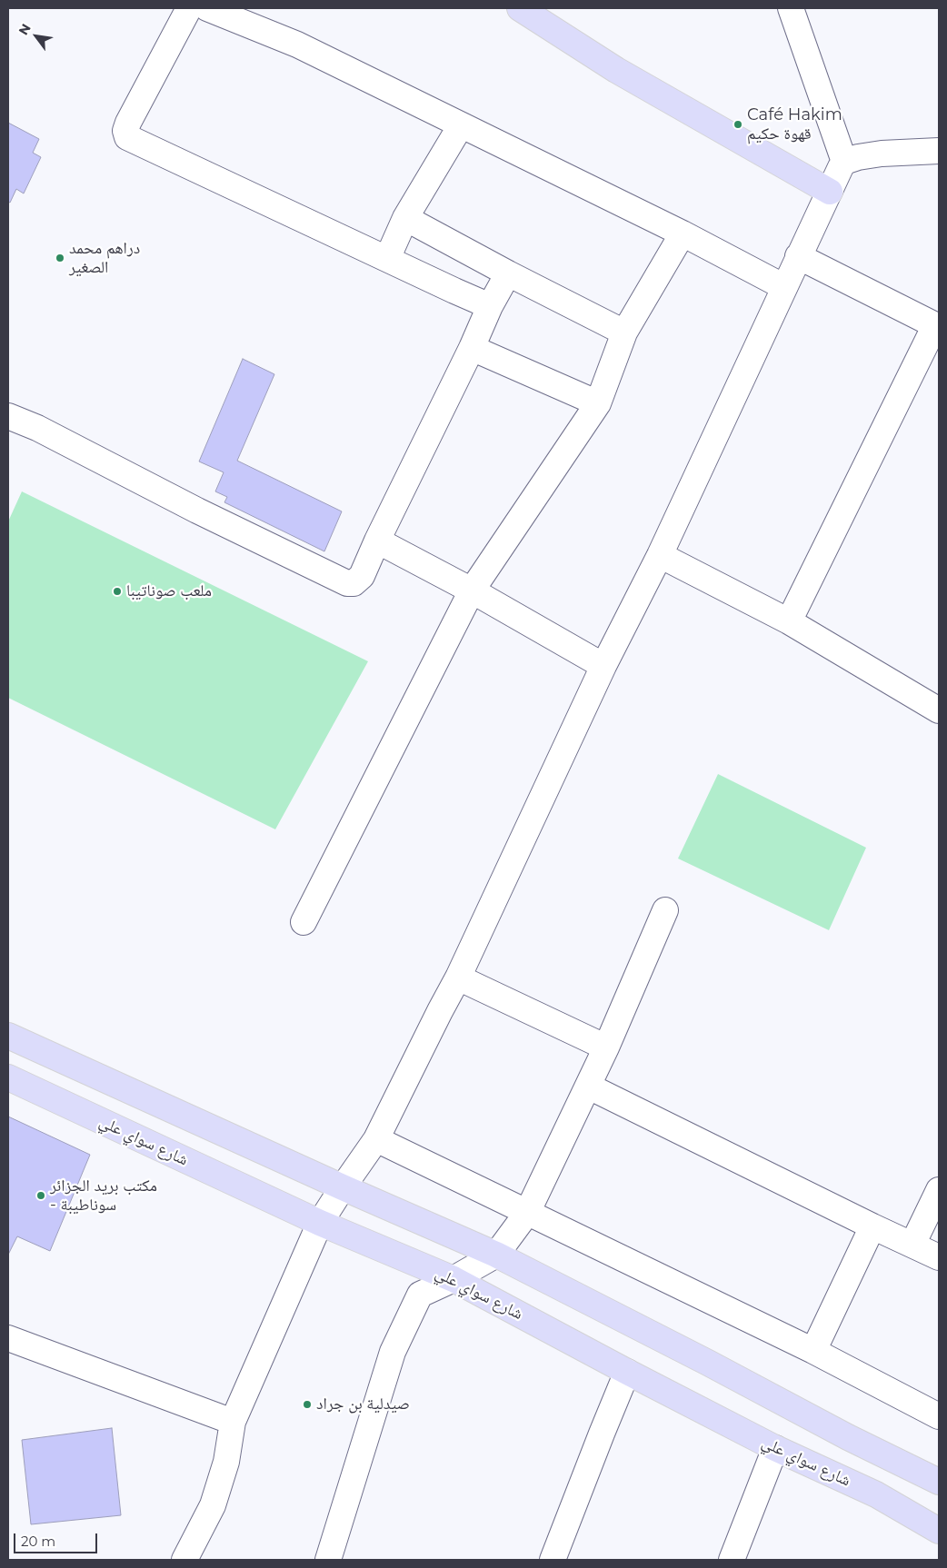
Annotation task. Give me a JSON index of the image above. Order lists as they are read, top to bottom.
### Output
{
  "streets": {
    "main road": ["شارع سواي علي"]
  },
  "places": [
    "Café Hakim قهوة حكيم",
    "دراهم محمد الصغير",
    "ملعب صوناتيبا",
    "مكتب بريد الجزائر - سوناطيبة",
    "صيدلية بن جراد"
  ],
  "scale_bar": "20 m",
  "north": "top left"
}
